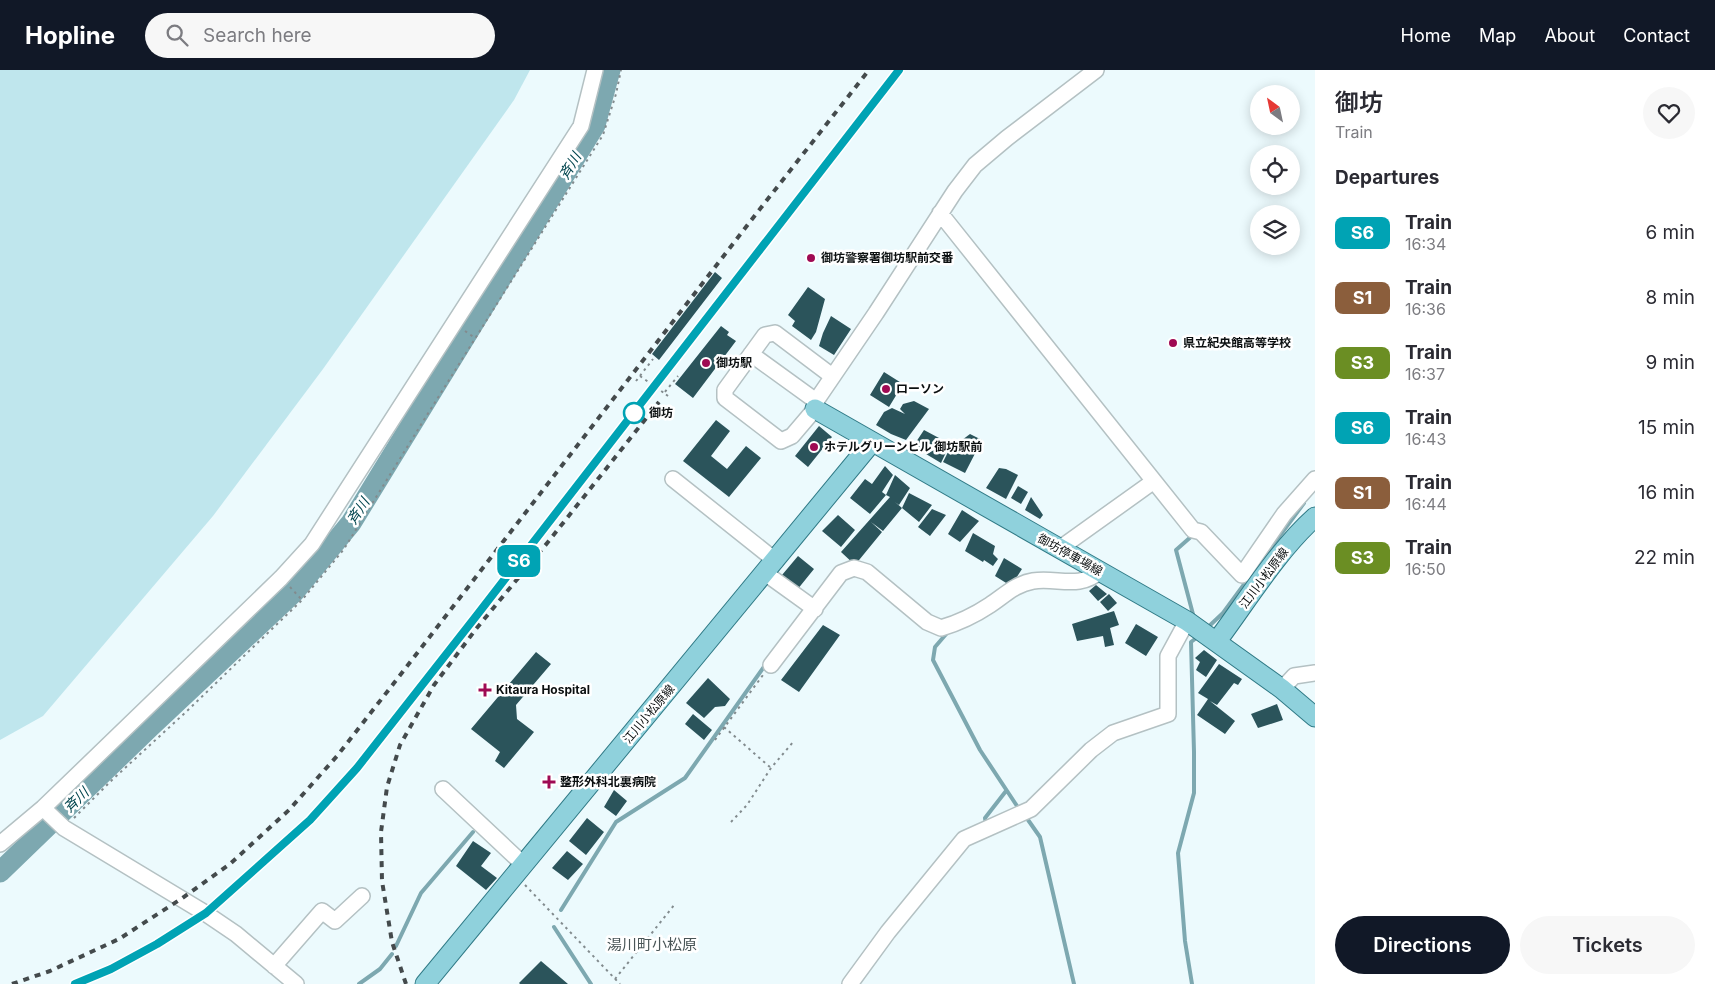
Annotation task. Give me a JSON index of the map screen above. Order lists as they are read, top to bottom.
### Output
{
  "streets": {
    "main road": ["御坊停車場線", "江川小松原線"]
  },
  "crossings": [
    ["御坊停車場線", "江川小松原線"]
  ],
  "districts": ["湯川町小松原"],
  "water": ["斉川"],
  "places": {
    "other": [
      "御坊警察署御坊駅前交番",
      "県立紀央館高等学校",
      "御坊駅",
      "ローソン",
      "御坊",
      "ホテルグリーンヒル 御坊駅前"
    ],
    "health": ["Kitaura Hospital", "整形外科北裏病院"]
  },
  "north": "top left",
  "page": {
    "header": "Hopline",
    "search": "Search here",
    "nav": [
      "Home",
      "Map",
      "About",
      "Contact"
    ],
    "on_map": "S6",
    "heading": [
      ["御坊", "Train"],
      "Departures"
    ],
    "list": [
      {
        "mark": "S6",
        "name": "Train",
        "note": "16:34",
        "value": "6 min"
      },
      {
        "mark": "S1",
        "name": "Train",
        "note": "16:36",
        "value": "8 min"
      },
      {
        "mark": "S3",
        "name": "Train",
        "note": "16:37",
        "value": "9 min"
      },
      {
        "mark": "S6",
        "name": "Train",
        "note": "16:43",
        "value": "15 min"
      },
      {
        "mark": "S1",
        "name": "Train",
        "note": "16:44",
        "value": "16 min"
      },
      {
        "mark": "S3",
        "name": "Train",
        "note": "16:50",
        "value": "22 min"
      }
    ],
    "buttons": ["Directions", "Tickets"]
  }
}
